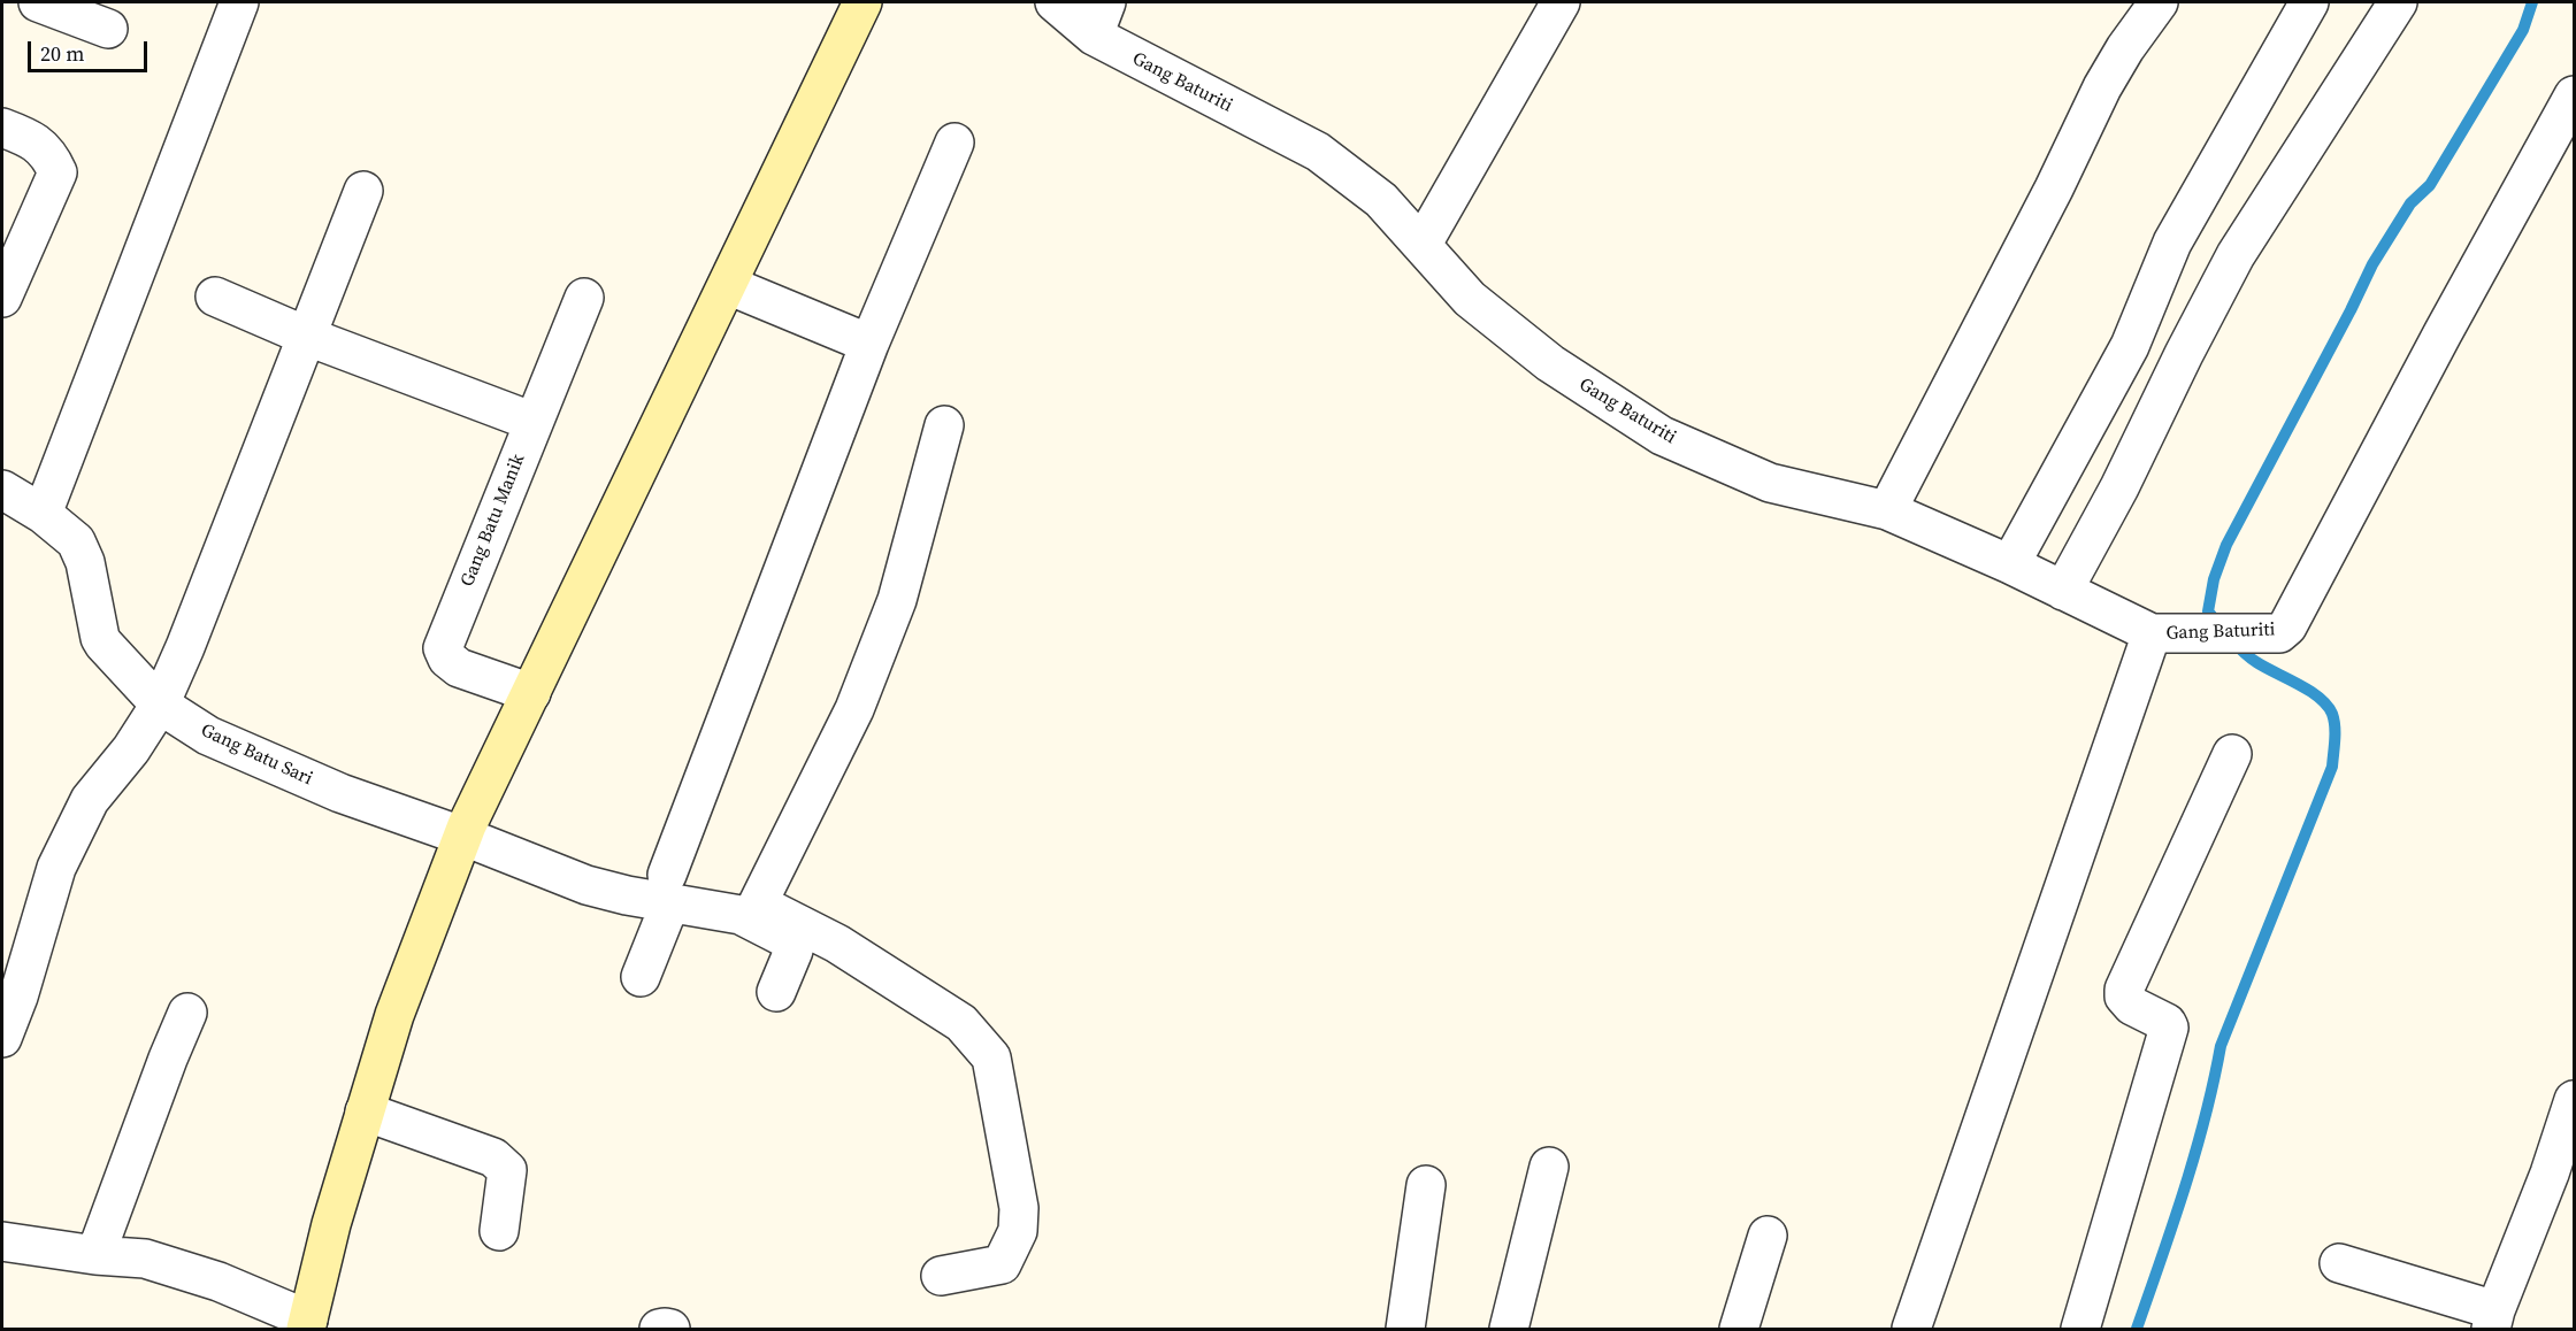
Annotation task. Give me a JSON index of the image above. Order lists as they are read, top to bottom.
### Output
{
  "streets": {
    "street": ["Gang Baturiti", "Gang Batu Manik", "Gang Batu Sari"]
  },
  "scale_bar": "20 m"
}
